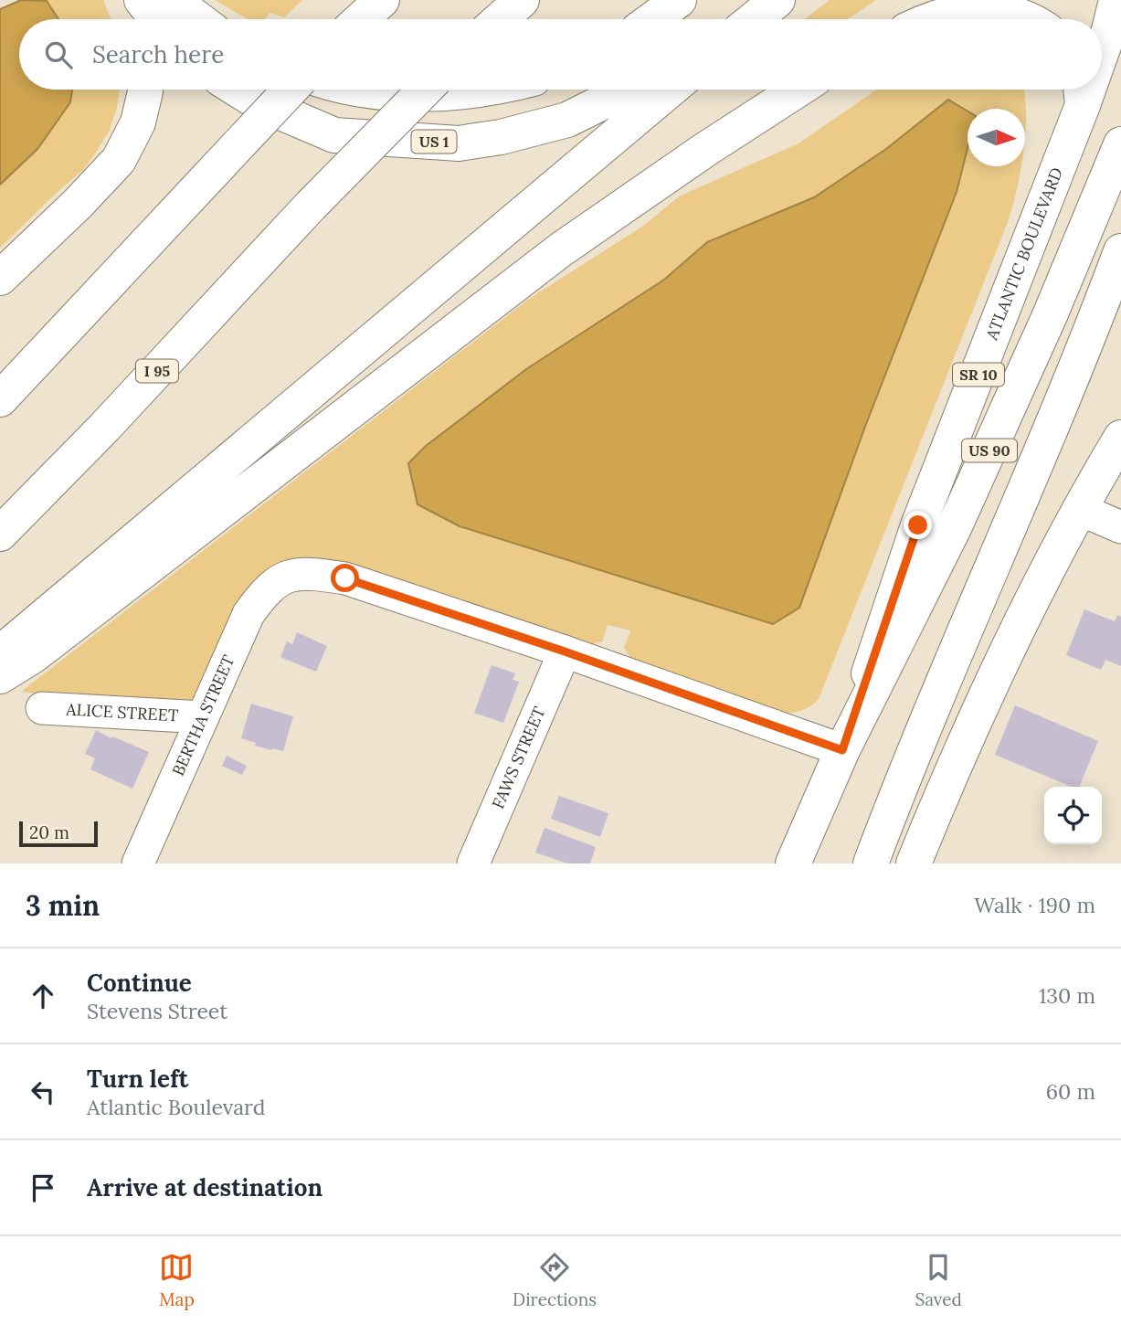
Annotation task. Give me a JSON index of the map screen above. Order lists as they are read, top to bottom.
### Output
{
  "streets": {
    "main road": [
      "US 1",
      "ATLANTIC BOULEVARD",
      "I 95",
      "SR 10",
      "US 90"
    ],
    "street": ["ALICE STREET", "BERTHA STREET", "FAWS STREET"]
  },
  "crossings": [
    ["ATLANTIC BOULEVARD", "US 90"],
    ["ALICE STREET", "BERTHA STREET"],
    ["BERTHA STREET", "FAWS STREET"]
  ],
  "scale_bar": "20 m",
  "north": "right",
  "page": {
    "search": "Search here",
    "scale": "20 m",
    "heading": ["3 min", "Walk · 190 m"],
    "list": [
      ["Continue", "Stevens Street", "130 m"],
      ["Turn left", "Atlantic Boulevard", "60 m"],
      "Arrive at destination"
    ],
    "nav": ["Map", "Directions", "Saved"]
  }
}
